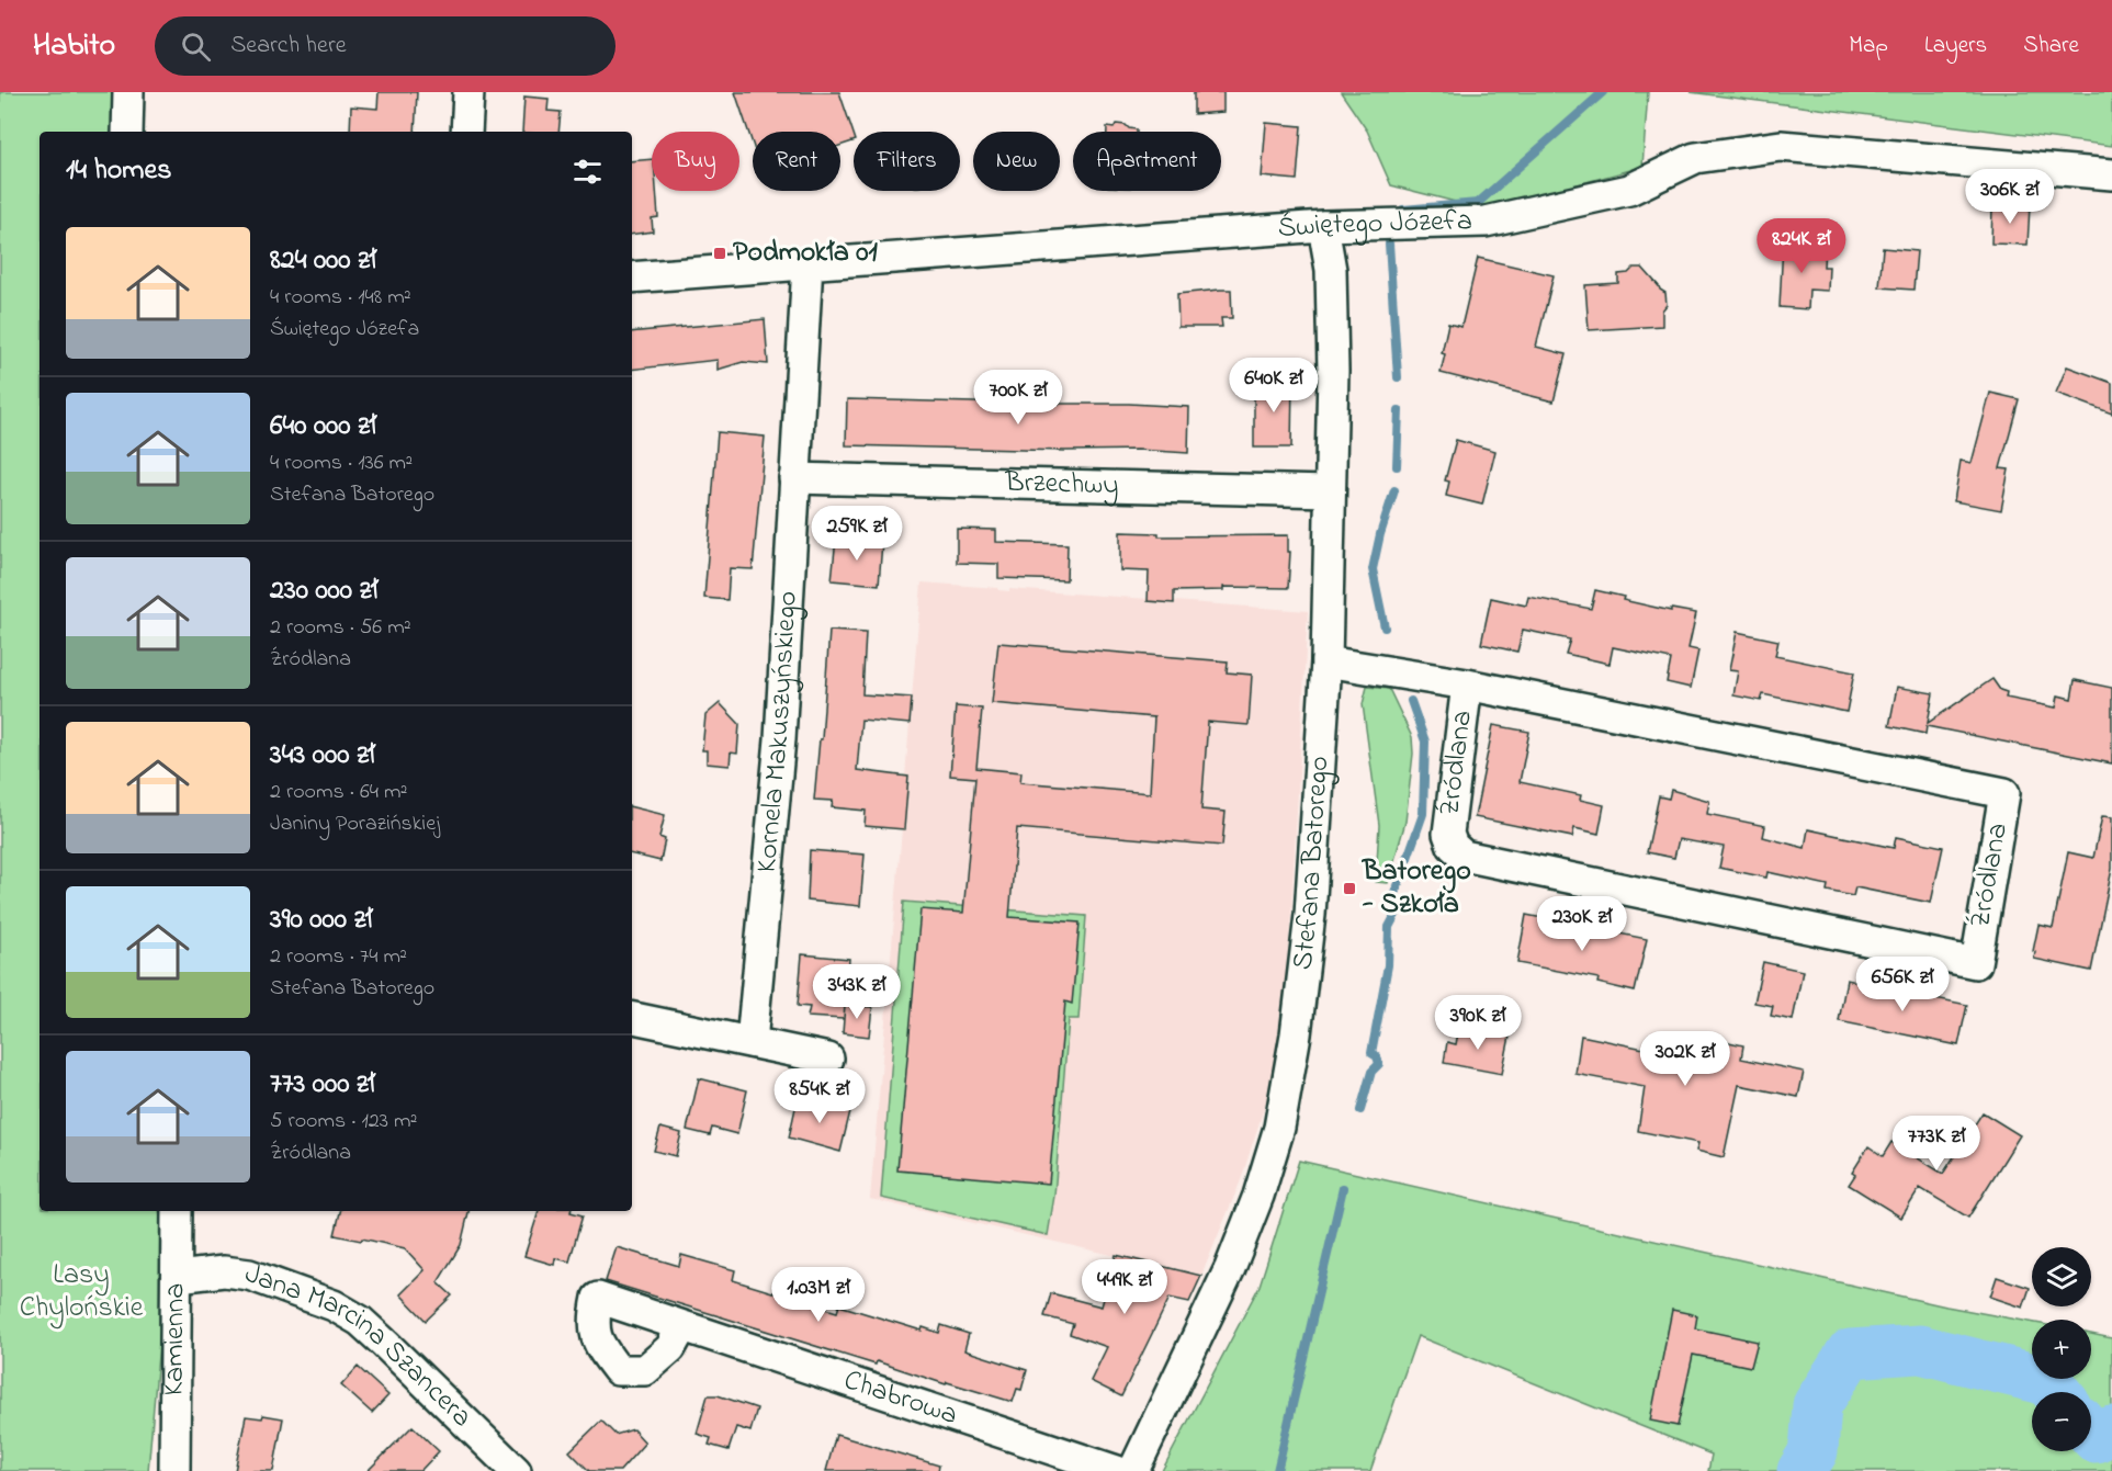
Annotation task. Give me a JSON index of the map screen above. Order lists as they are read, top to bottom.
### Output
{
  "streets": {
    "street": [
      "Świętego Józefa",
      "Brzechwy",
      "Kornela Makuszyńskiego",
      "Źródlana",
      "Stefana Batorego",
      "Kamienna",
      "Jana Marcina Szancera",
      "Chabrowa"
    ]
  },
  "crossings": [
    ["Świętego Józefa", "Kornela Makuszyńskiego"],
    ["Świętego Józefa", "Stefana Batorego"],
    ["Brzechwy", "Kornela Makuszyńskiego"],
    ["Brzechwy", "Stefana Batorego"],
    ["Źródlana", "Stefana Batorego"],
    ["Kamienna", "Jana Marcina Szancera"]
  ],
  "parks": ["Lasy Chylońskie"],
  "places": {
    "transit": ["Podmokła 01", "Batorego - Szkoła"]
  },
  "page": {
    "header": "Habito",
    "search": "Search here",
    "nav": ["Map", "Layers", "Share"],
    "chip": [
      "Buy",
      "Rent",
      "Filters",
      "New",
      "Apartment"
    ],
    "heading": "14 homes",
    "price": [
      "306K zł",
      "824K zł",
      "640K zł",
      "700K zł",
      "259K zł",
      "230K zł",
      "656K zł",
      "343K zł",
      "390K zł",
      "302K zł",
      "854K zł",
      "773K zł",
      "449K zł",
      "1.03M zł"
    ],
    "list": [
      {
        "name": "824 000 zł",
        "note": "4 rooms · 148 m² · Świętego Józefa"
      },
      {
        "name": "640 000 zł",
        "note": "4 rooms · 136 m² · Stefana Batorego"
      },
      {
        "name": "230 000 zł",
        "note": "2 rooms · 56 m² · Źródlana"
      },
      {
        "name": "343 000 zł",
        "note": "2 rooms · 64 m² · Janiny Porazińskiej"
      },
      {
        "name": "390 000 zł",
        "note": "2 rooms · 74 m² · Stefana Batorego"
      },
      {
        "name": "773 000 zł",
        "note": "5 rooms · 123 m² · Źródlana"
      }
    ],
    "map_buttons": ["+", "−"]
  }
}
